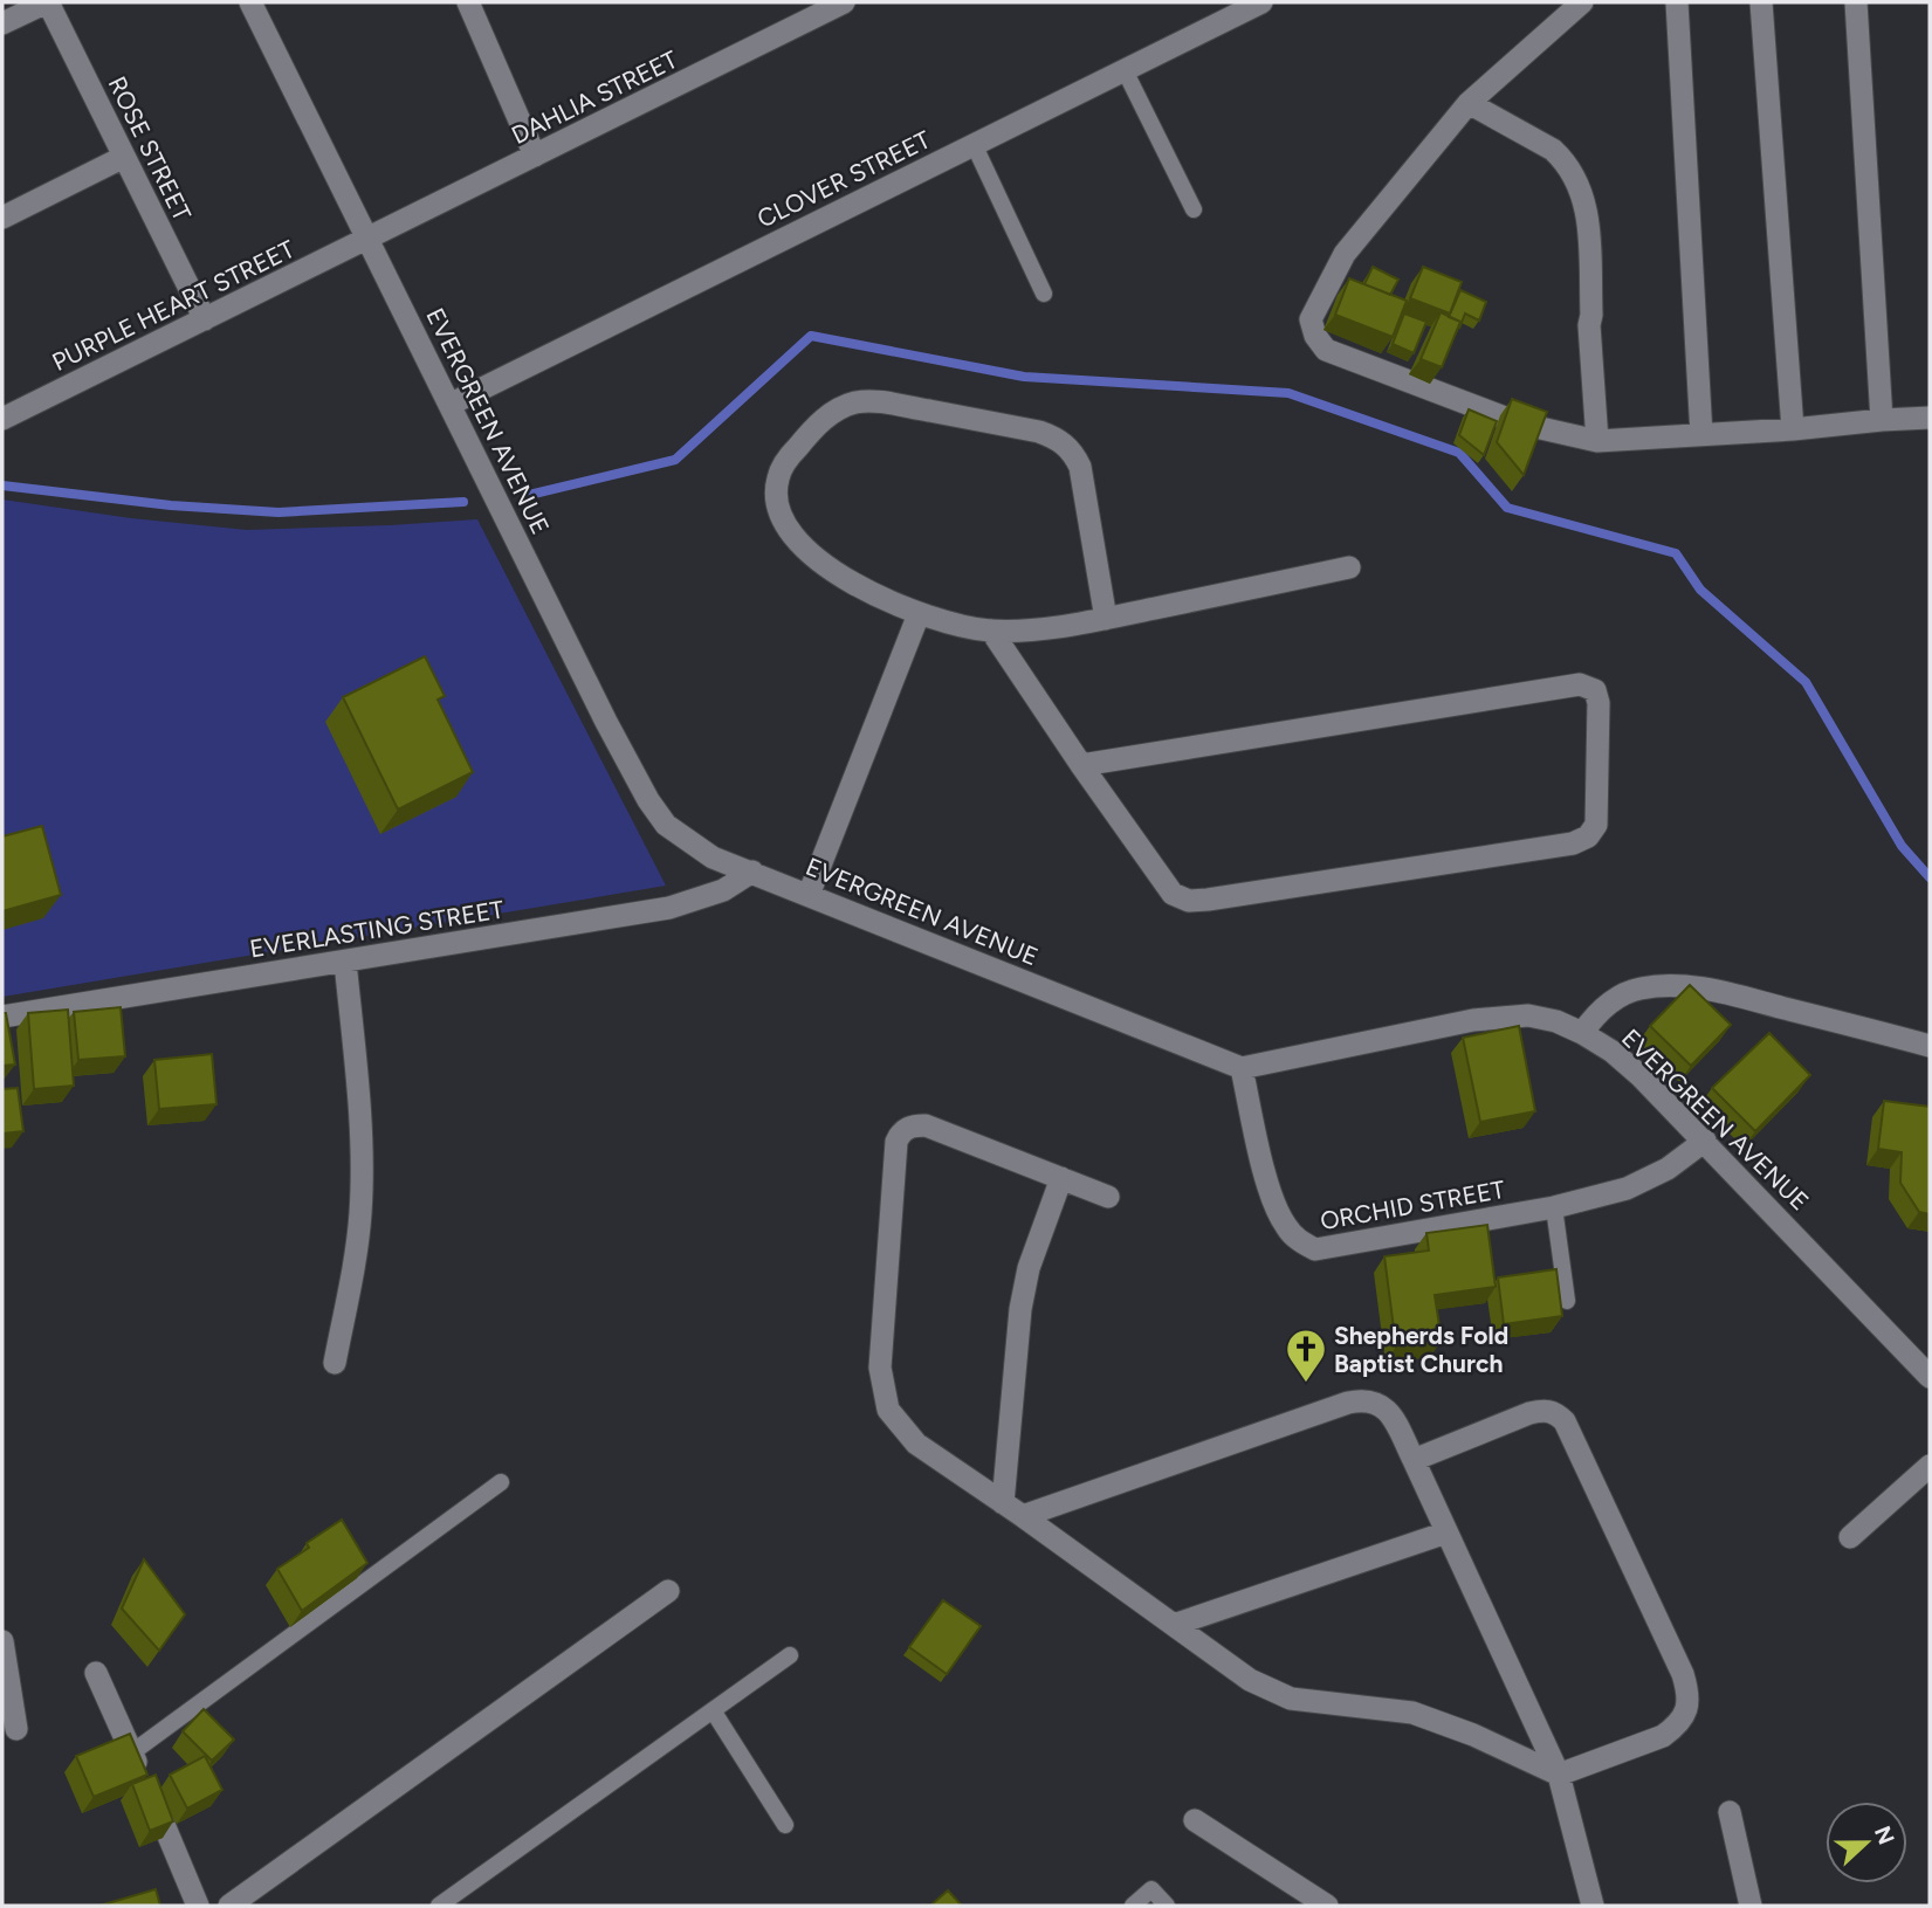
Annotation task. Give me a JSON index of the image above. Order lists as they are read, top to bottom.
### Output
{
  "streets": {
    "street": [
      "DAHLIA STREET",
      "ROSE STREET",
      "CLOVER STREET",
      "PURPLE HEART STREET",
      "EVERGREEN AVENUE",
      "EVERLASTING STREET",
      "ORCHID STREET"
    ]
  },
  "crossings": [
    ["DAHLIA STREET", "PURPLE HEART STREET"],
    ["DAHLIA STREET", "EVERGREEN AVENUE"],
    ["ROSE STREET", "PURPLE HEART STREET"],
    ["CLOVER STREET", "EVERGREEN AVENUE"],
    ["PURPLE HEART STREET", "EVERGREEN AVENUE"],
    ["EVERGREEN AVENUE", "EVERLASTING STREET"],
    ["EVERGREEN AVENUE", "ORCHID STREET"]
  ],
  "places": {
    "church": ["Shepherds Fold Baptist Church"]
  },
  "north": "right"
}
